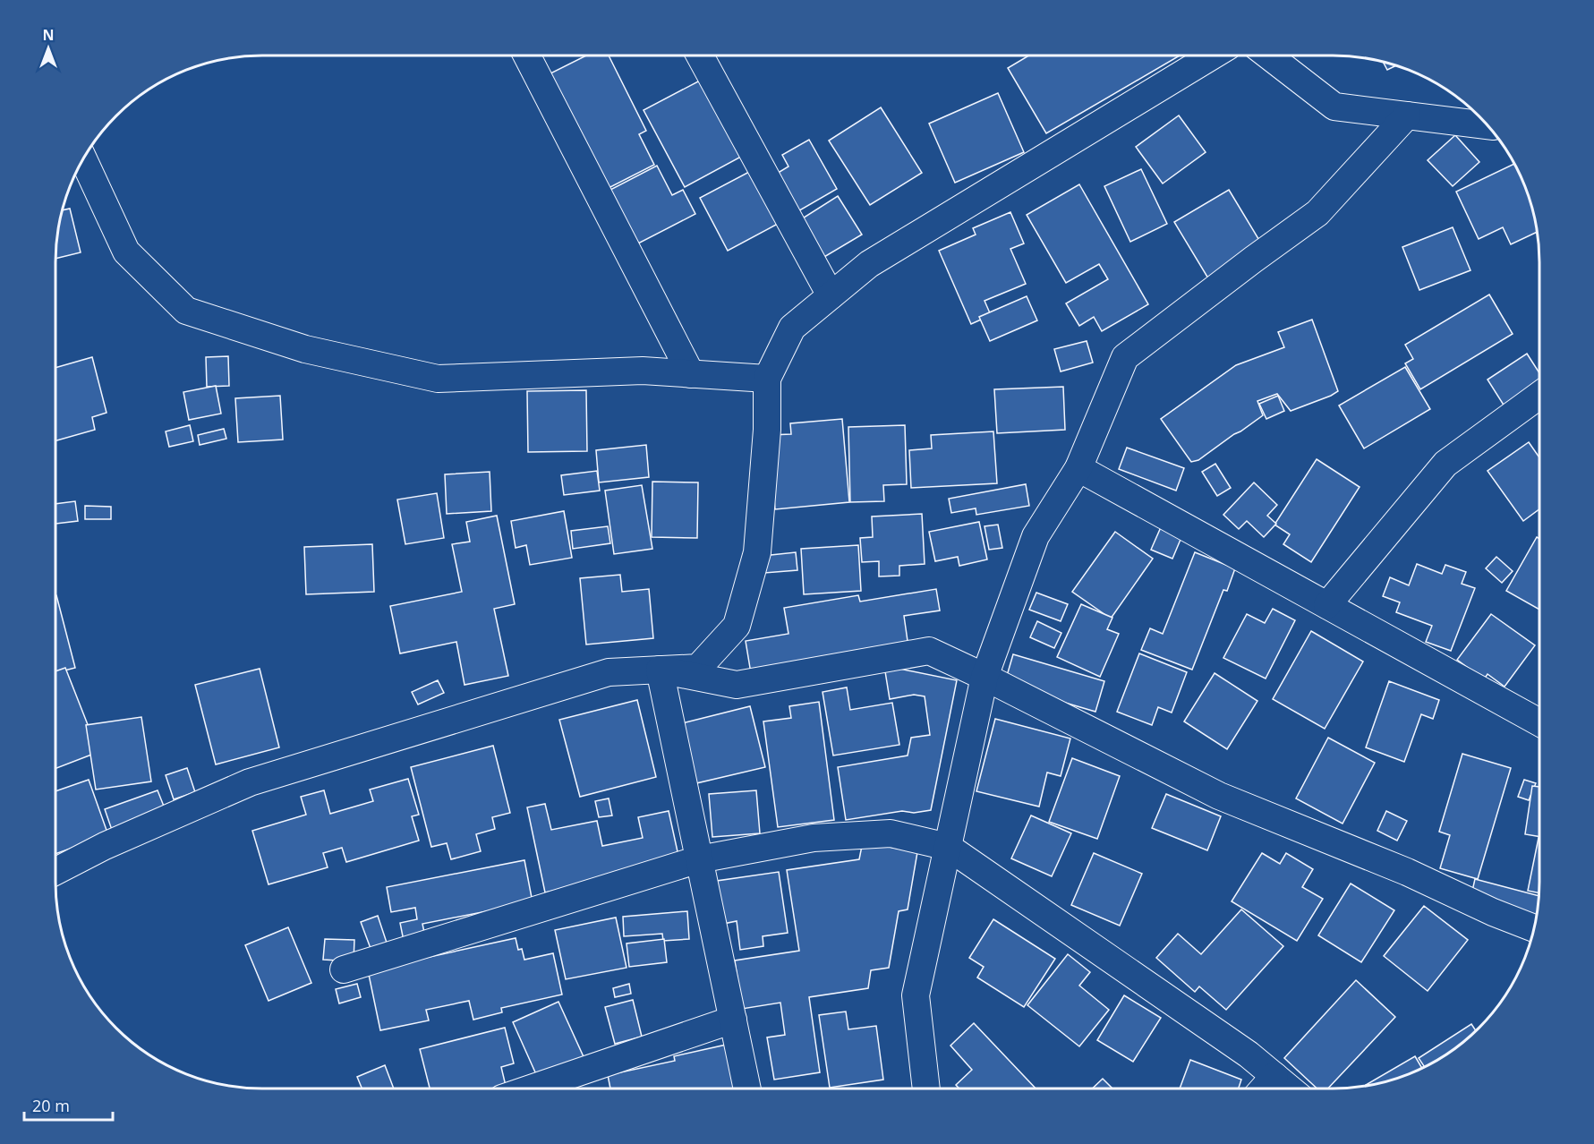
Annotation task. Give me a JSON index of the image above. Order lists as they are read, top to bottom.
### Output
{
  "scale_bar": "20 m",
  "north": "top"
}
